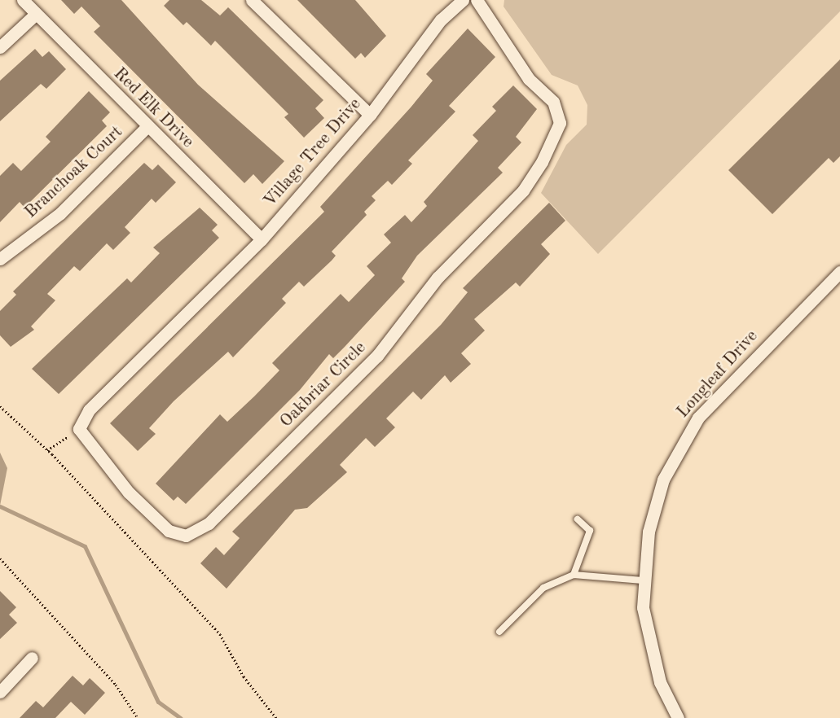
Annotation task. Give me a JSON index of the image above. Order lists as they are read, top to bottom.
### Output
{
  "streets": {
    "street": [
      "Red Elk Drive",
      "Village Tree Drive",
      "Branchoak Court",
      "Longleaf Drive",
      "Oakbriar Circle"
    ]
  },
  "crossings": [
    ["Red Elk Drive", "Village Tree Drive"],
    ["Red Elk Drive", "Branchoak Court"],
    ["Village Tree Drive", "Oakbriar Circle"]
  ]
}
